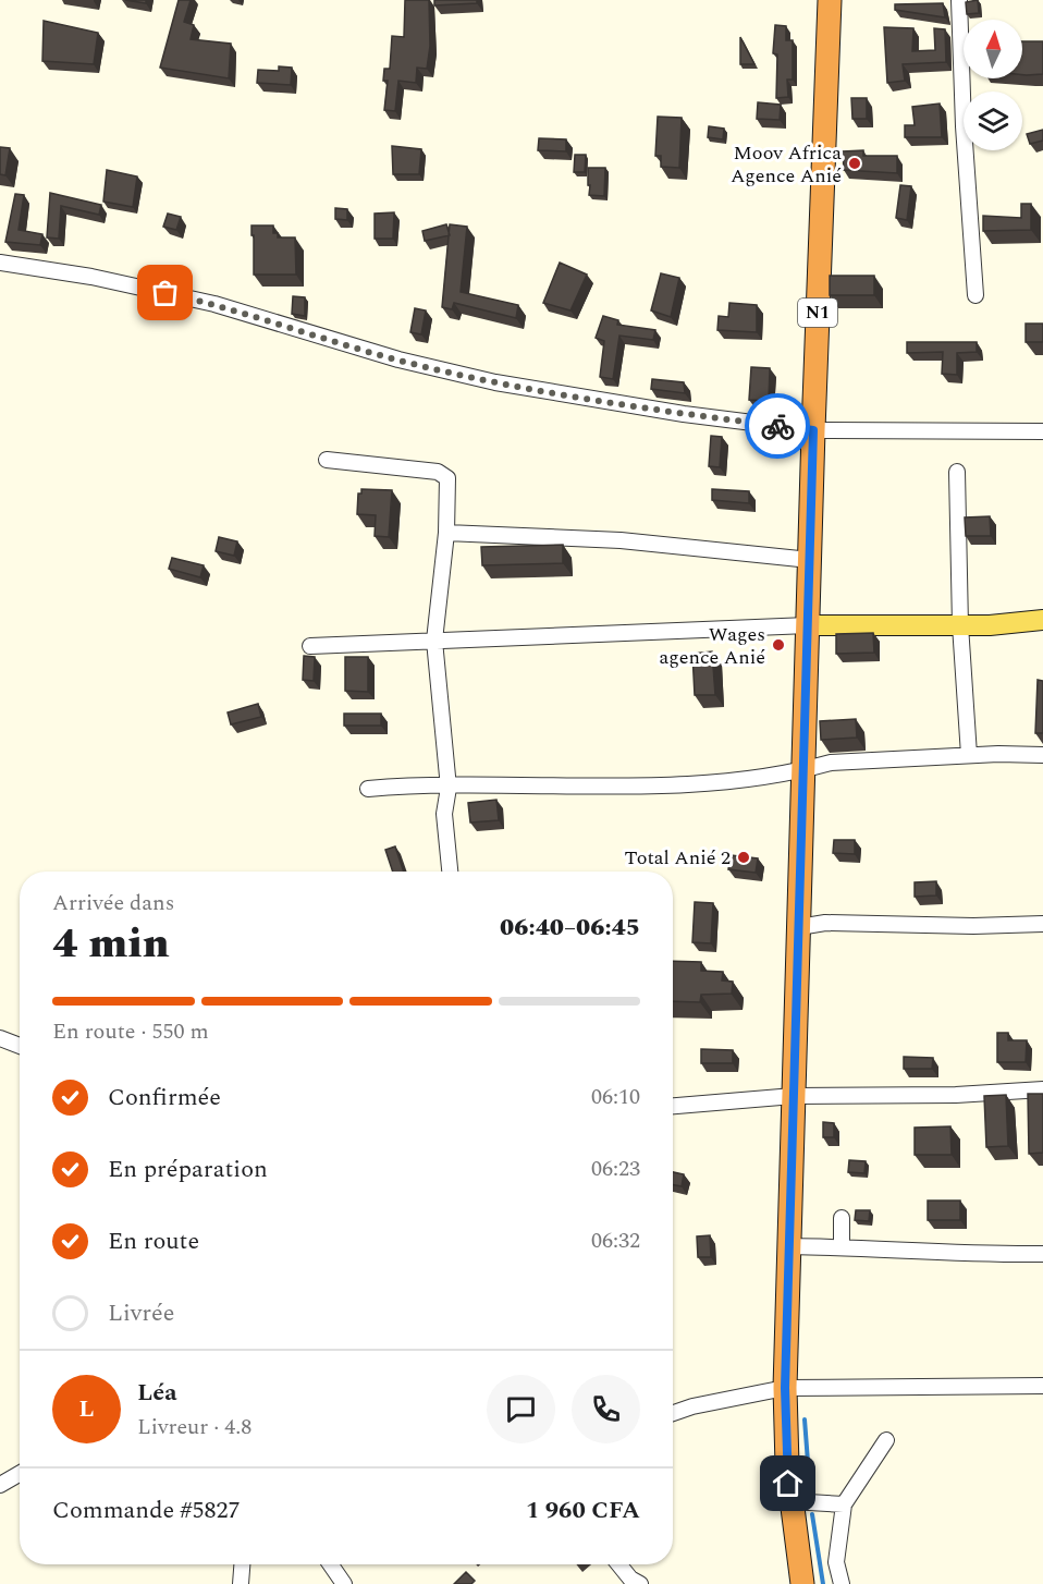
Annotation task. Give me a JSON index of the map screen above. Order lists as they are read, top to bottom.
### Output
{
  "streets": {
    "highway": ["N1"]
  },
  "places": ["Moov Africa Agence Anié", "Wages agence Anié", "Total Anié 2"],
  "north": "top",
  "page": {
    "heading": ["4 min", "Arrivée dans", "06:40–06:45"],
    "panel": [
      "Léa",
      "Livreur · 4.8",
      "Commande #5827",
      "1 960 CFA"
    ],
    "bar": "En route · 550 m",
    "list": [
      ["Confirmée", "06:10"],
      ["En préparation", "06:23"],
      ["En route", "06:32"],
      "Livrée"
    ],
    "round": "L"
  }
}
